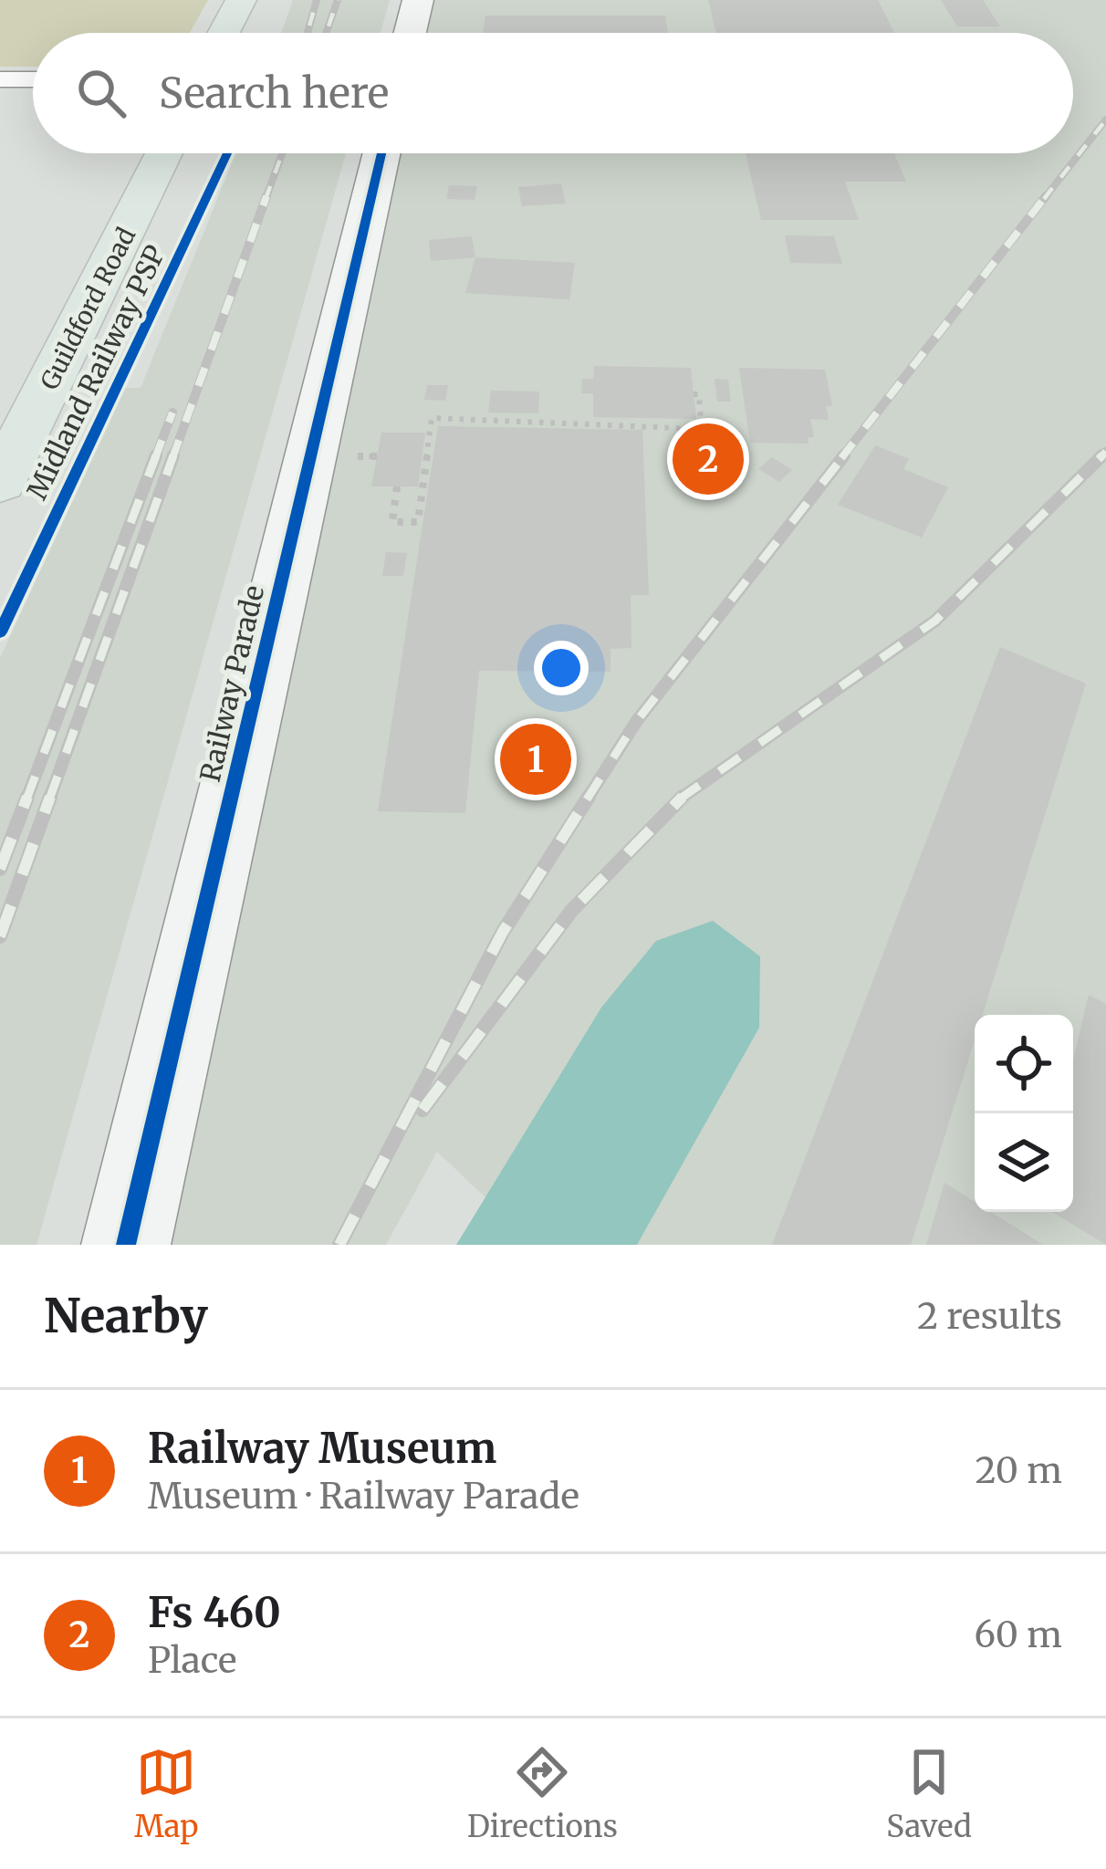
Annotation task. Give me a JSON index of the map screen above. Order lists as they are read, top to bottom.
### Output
{
  "streets": {
    "highway": ["Guildford Road"],
    "street": ["Railway Parade"],
    "cycle path": ["Midland Railway PSP"]
  },
  "page": {
    "search": "Search here",
    "pins": ["2", "1"],
    "heading": ["Nearby", "2 results"],
    "list": [
      {
        "mark": "1",
        "name": "Railway Museum",
        "note": "Museum · Railway Parade",
        "value": "20 m"
      },
      {
        "mark": "2",
        "name": "Fs 460",
        "note": "Place",
        "value": "60 m"
      }
    ],
    "nav": ["Map", "Directions", "Saved"]
  }
}
